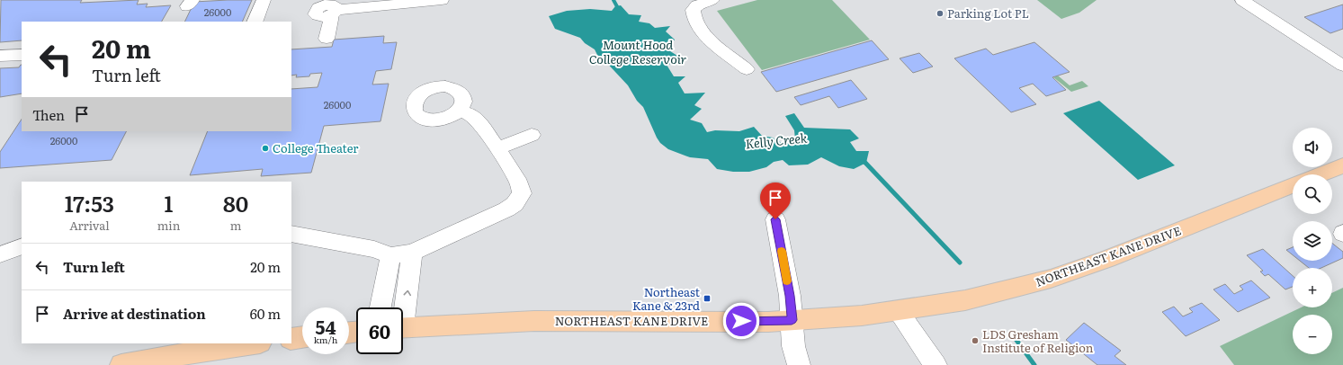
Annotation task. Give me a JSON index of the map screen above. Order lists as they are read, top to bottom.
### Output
{
  "streets": {
    "main road": ["NORTHEAST KANE DRIVE"]
  },
  "water": ["Mount Hood College Reservoir", "Kelly Creek"],
  "places": {
    "other": ["Parking Lot PL", "College Theater", "LDS Gresham Institute of Religion"],
    "transit": ["Northeast Kane & 23rd"]
  },
  "house_numbers": ["26000", "26000", "26000"],
  "page": {
    "turn": ["20 m", "Turn left"],
    "then": "Then",
    "map_buttons": ["+", "−"],
    "eta": [
      "17:53",
      "Arrival",
      "1",
      "min",
      "80",
      "m"
    ],
    "list": [
      {
        "name": "Turn left",
        "value": "20 m"
      },
      {
        "name": "Arrive at destination",
        "value": "60 m"
      }
    ],
    "speed": "54 km/h",
    "limit": "60"
  }
}
